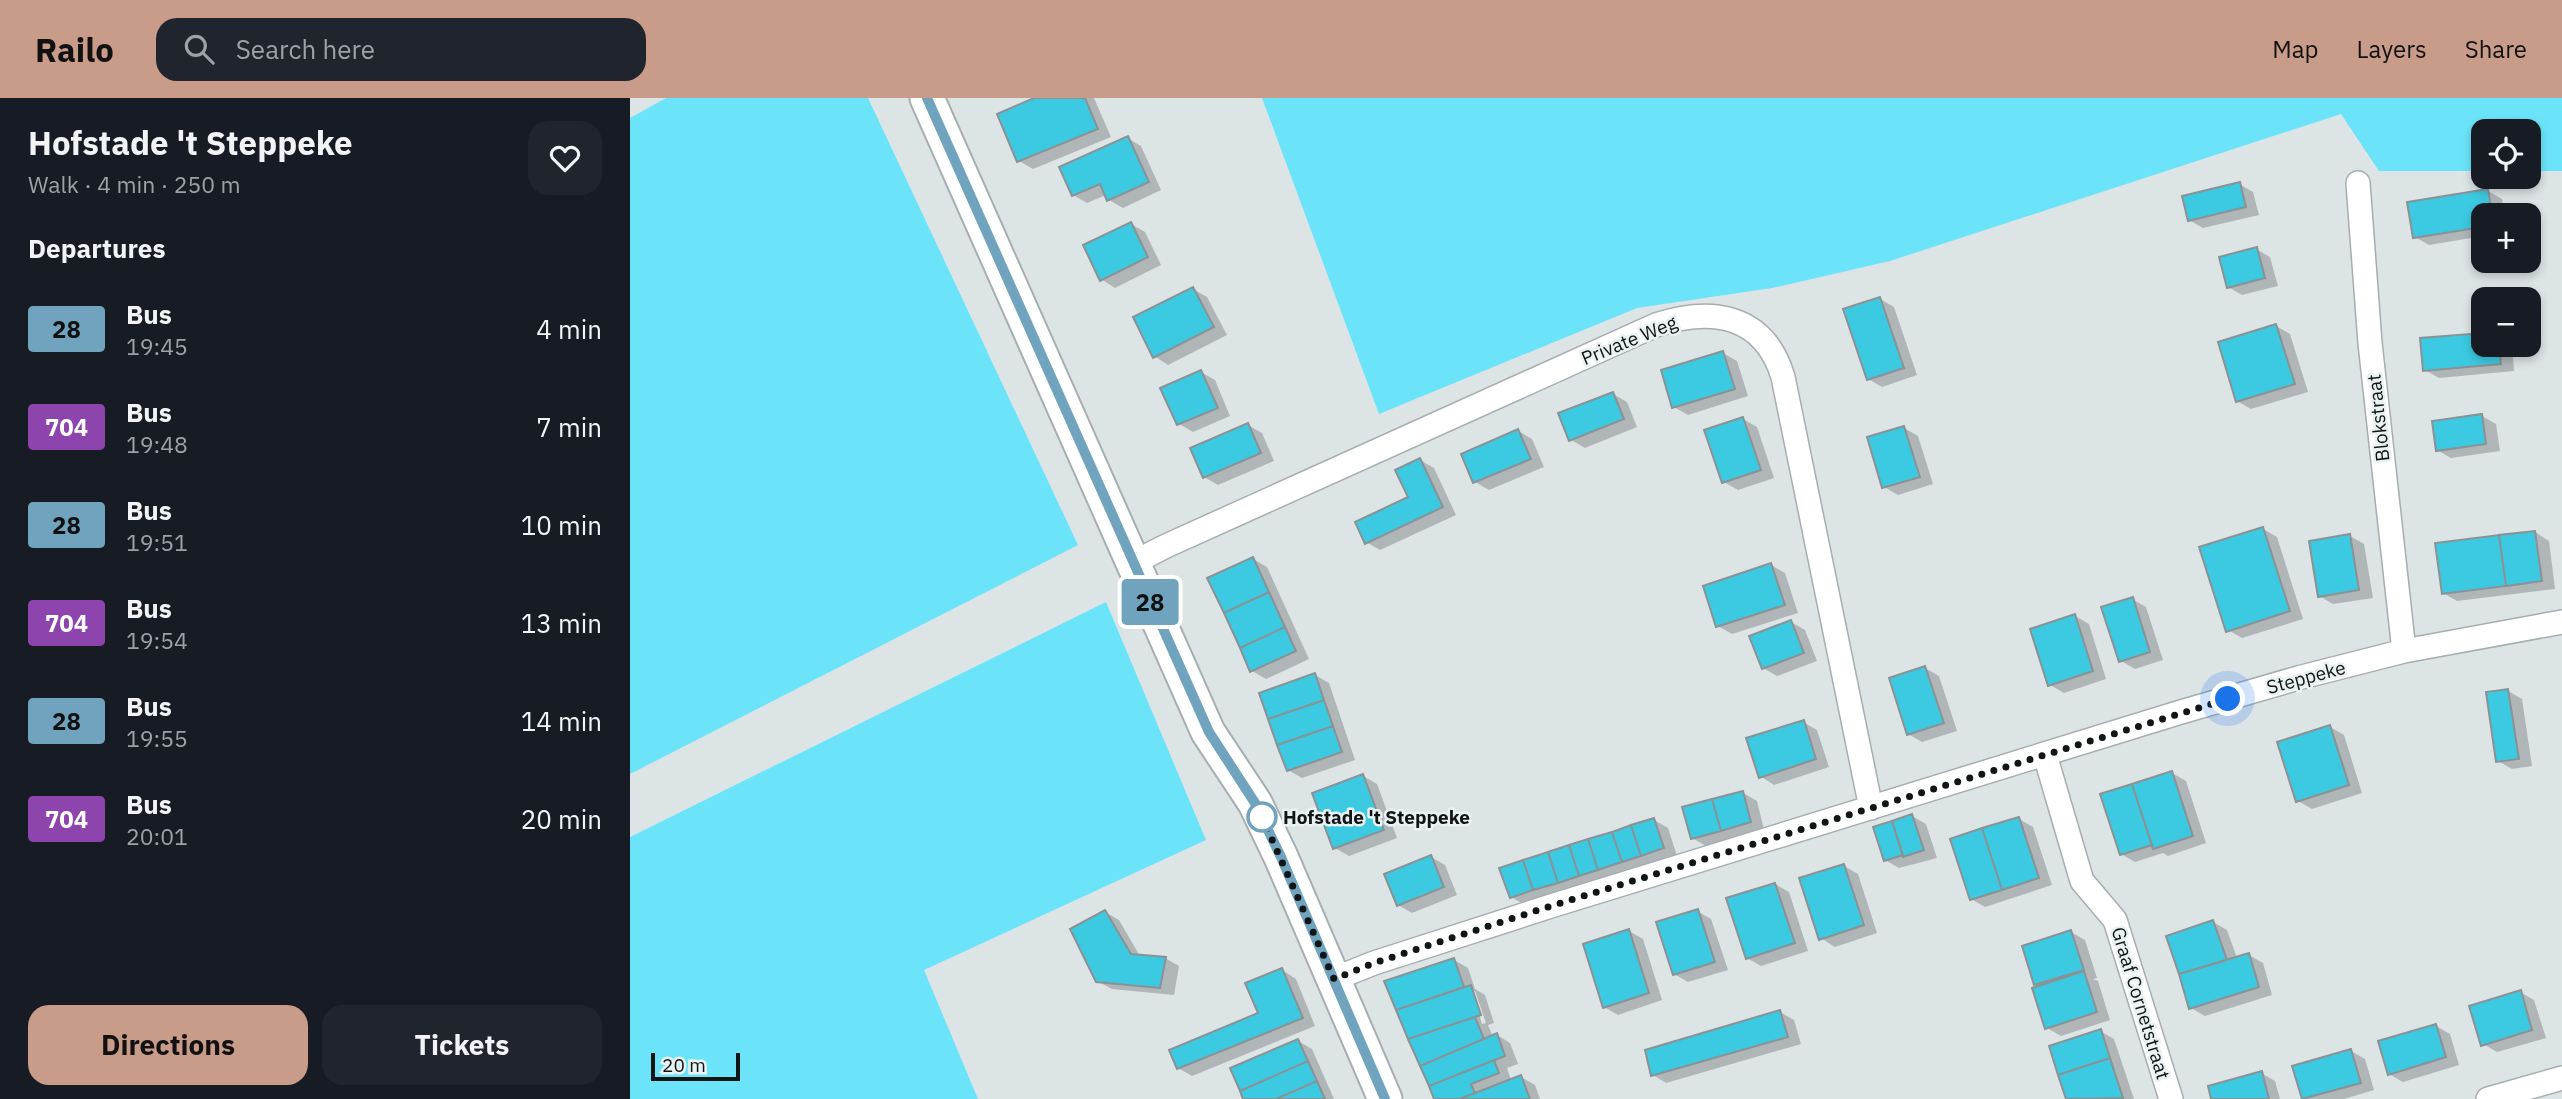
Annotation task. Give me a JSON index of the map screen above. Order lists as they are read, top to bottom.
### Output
{
  "streets": {
    "street": [
      "Private Weg",
      "Blokstraat",
      "Steppeke",
      "Graaf Cornetstraat"
    ]
  },
  "crossings": [
    ["Private Weg", "Steppeke"],
    ["Blokstraat", "Steppeke"],
    ["Steppeke", "Graaf Cornetstraat"]
  ],
  "places": ["Hofstade 't Steppeke"],
  "lines": ["bus line 28"],
  "scale_bar": "20 m",
  "page": {
    "header": "Railo",
    "search": "Search here",
    "nav": ["Map", "Layers", "Share"],
    "heading": [
      ["Hofstade 't Steppeke", "Walk · 4 min · 250 m"],
      "Departures"
    ],
    "on_map": "28",
    "map_buttons": ["+", "−"],
    "list": [
      {
        "mark": "28",
        "name": "Bus",
        "note": "19:45",
        "value": "4 min"
      },
      {
        "mark": "704",
        "name": "Bus",
        "note": "19:48",
        "value": "7 min"
      },
      {
        "mark": "28",
        "name": "Bus",
        "note": "19:51",
        "value": "10 min"
      },
      {
        "mark": "704",
        "name": "Bus",
        "note": "19:54",
        "value": "13 min"
      },
      {
        "mark": "28",
        "name": "Bus",
        "note": "19:55",
        "value": "14 min"
      },
      {
        "mark": "704",
        "name": "Bus",
        "note": "20:01",
        "value": "20 min"
      }
    ],
    "buttons": ["Directions", "Tickets"],
    "scale": "20 m"
  }
}
